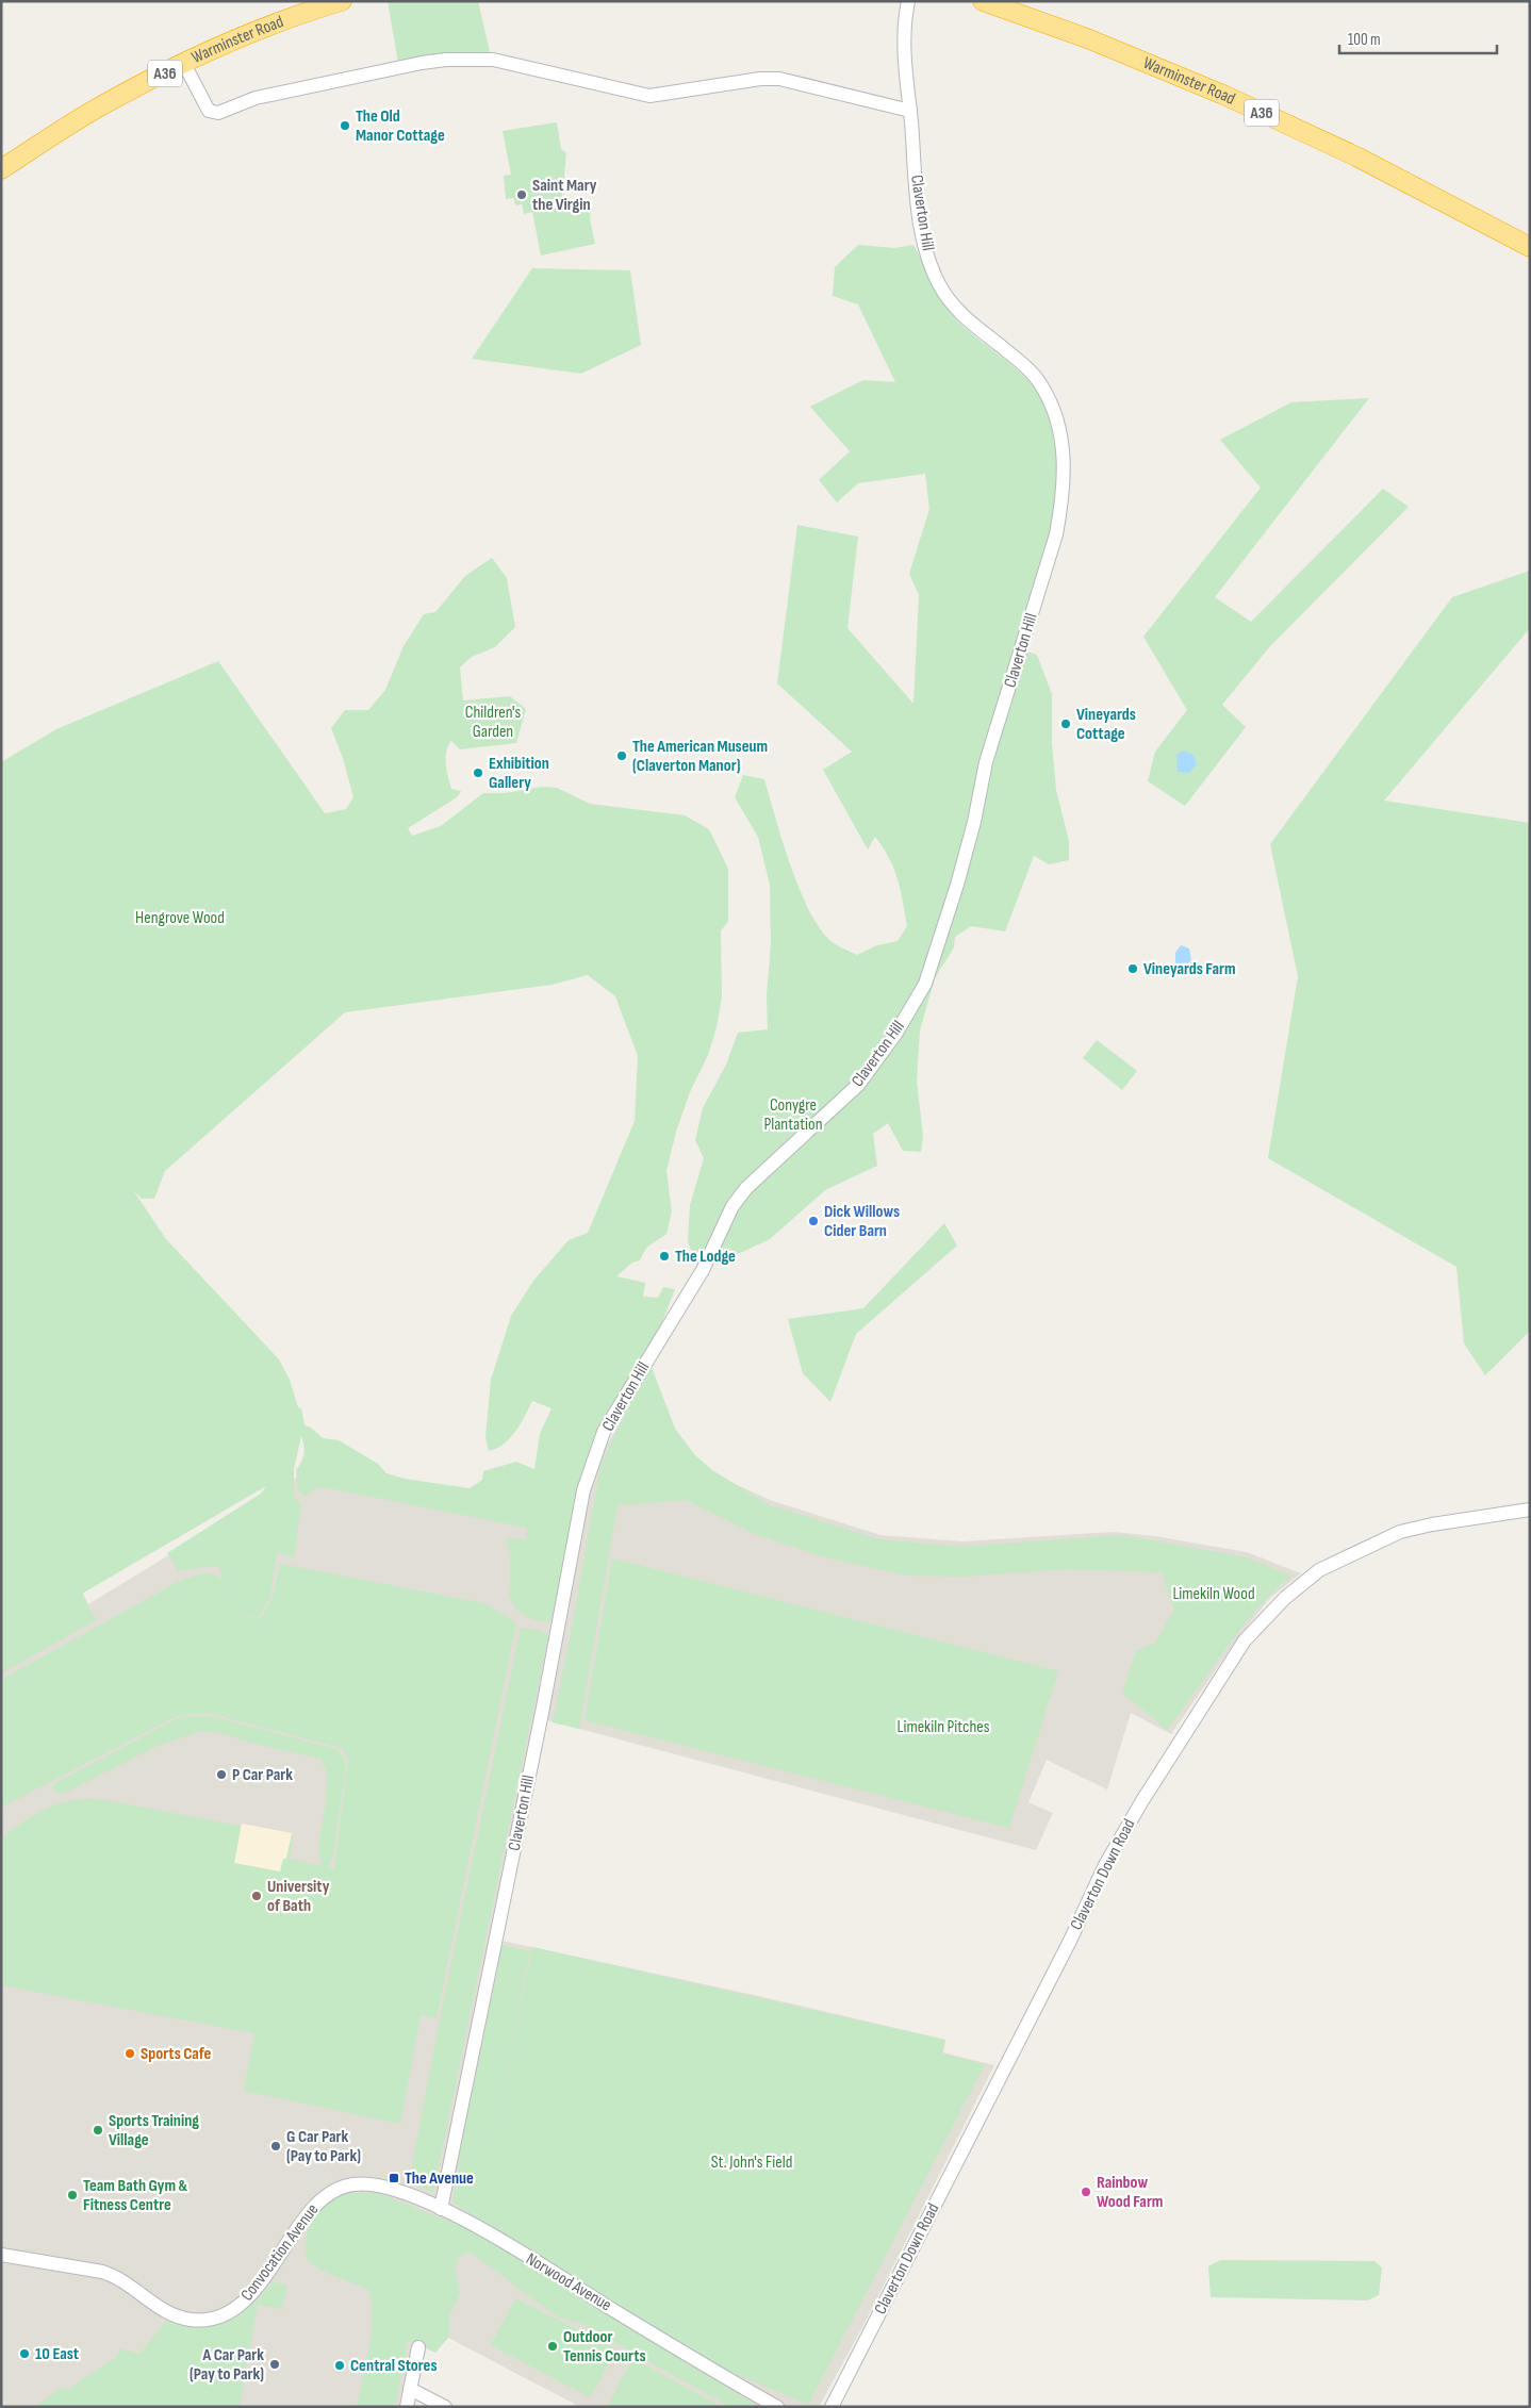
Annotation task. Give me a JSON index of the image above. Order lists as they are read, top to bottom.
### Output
{
  "streets": {
    "highway": ["Warminster Road", "A36"],
    "street": [
      "Claverton Hill",
      "Claverton Down Road",
      "Convocation Avenue",
      "Norwood Avenue"
    ]
  },
  "crossings": [
    ["Claverton Hill", "Convocation Avenue"],
    ["Claverton Hill", "Norwood Avenue"],
    ["Convocation Avenue", "Norwood Avenue"]
  ],
  "parks": [
    "Children's Garden",
    "Hengrove Wood",
    "Conygre Plantation",
    "Limekiln Wood",
    "Limekiln Pitches",
    "St. John's Field"
  ],
  "places": {
    "other": [
      "The Old Manor Cottage",
      "Saint Mary the Virgin",
      "Vineyards Cottage",
      "The American Museum (Claverton Manor)",
      "Exhibition Gallery",
      "Vineyards Farm",
      "Dick Willows Cider Barn",
      "The Lodge",
      "P Car Park",
      "University of Bath",
      "Sports Cafe",
      "Sports Training Village",
      "G Car Park (Pay to Park)",
      "Rainbow Wood Farm",
      "Team Bath Gym & Fitness Centre",
      "Outdoor Tennis Courts",
      "10 East",
      "A Car Park (Pay to Park)",
      "Central Stores"
    ],
    "transit": ["The Avenue"]
  },
  "scale_bar": "100 m"
}
